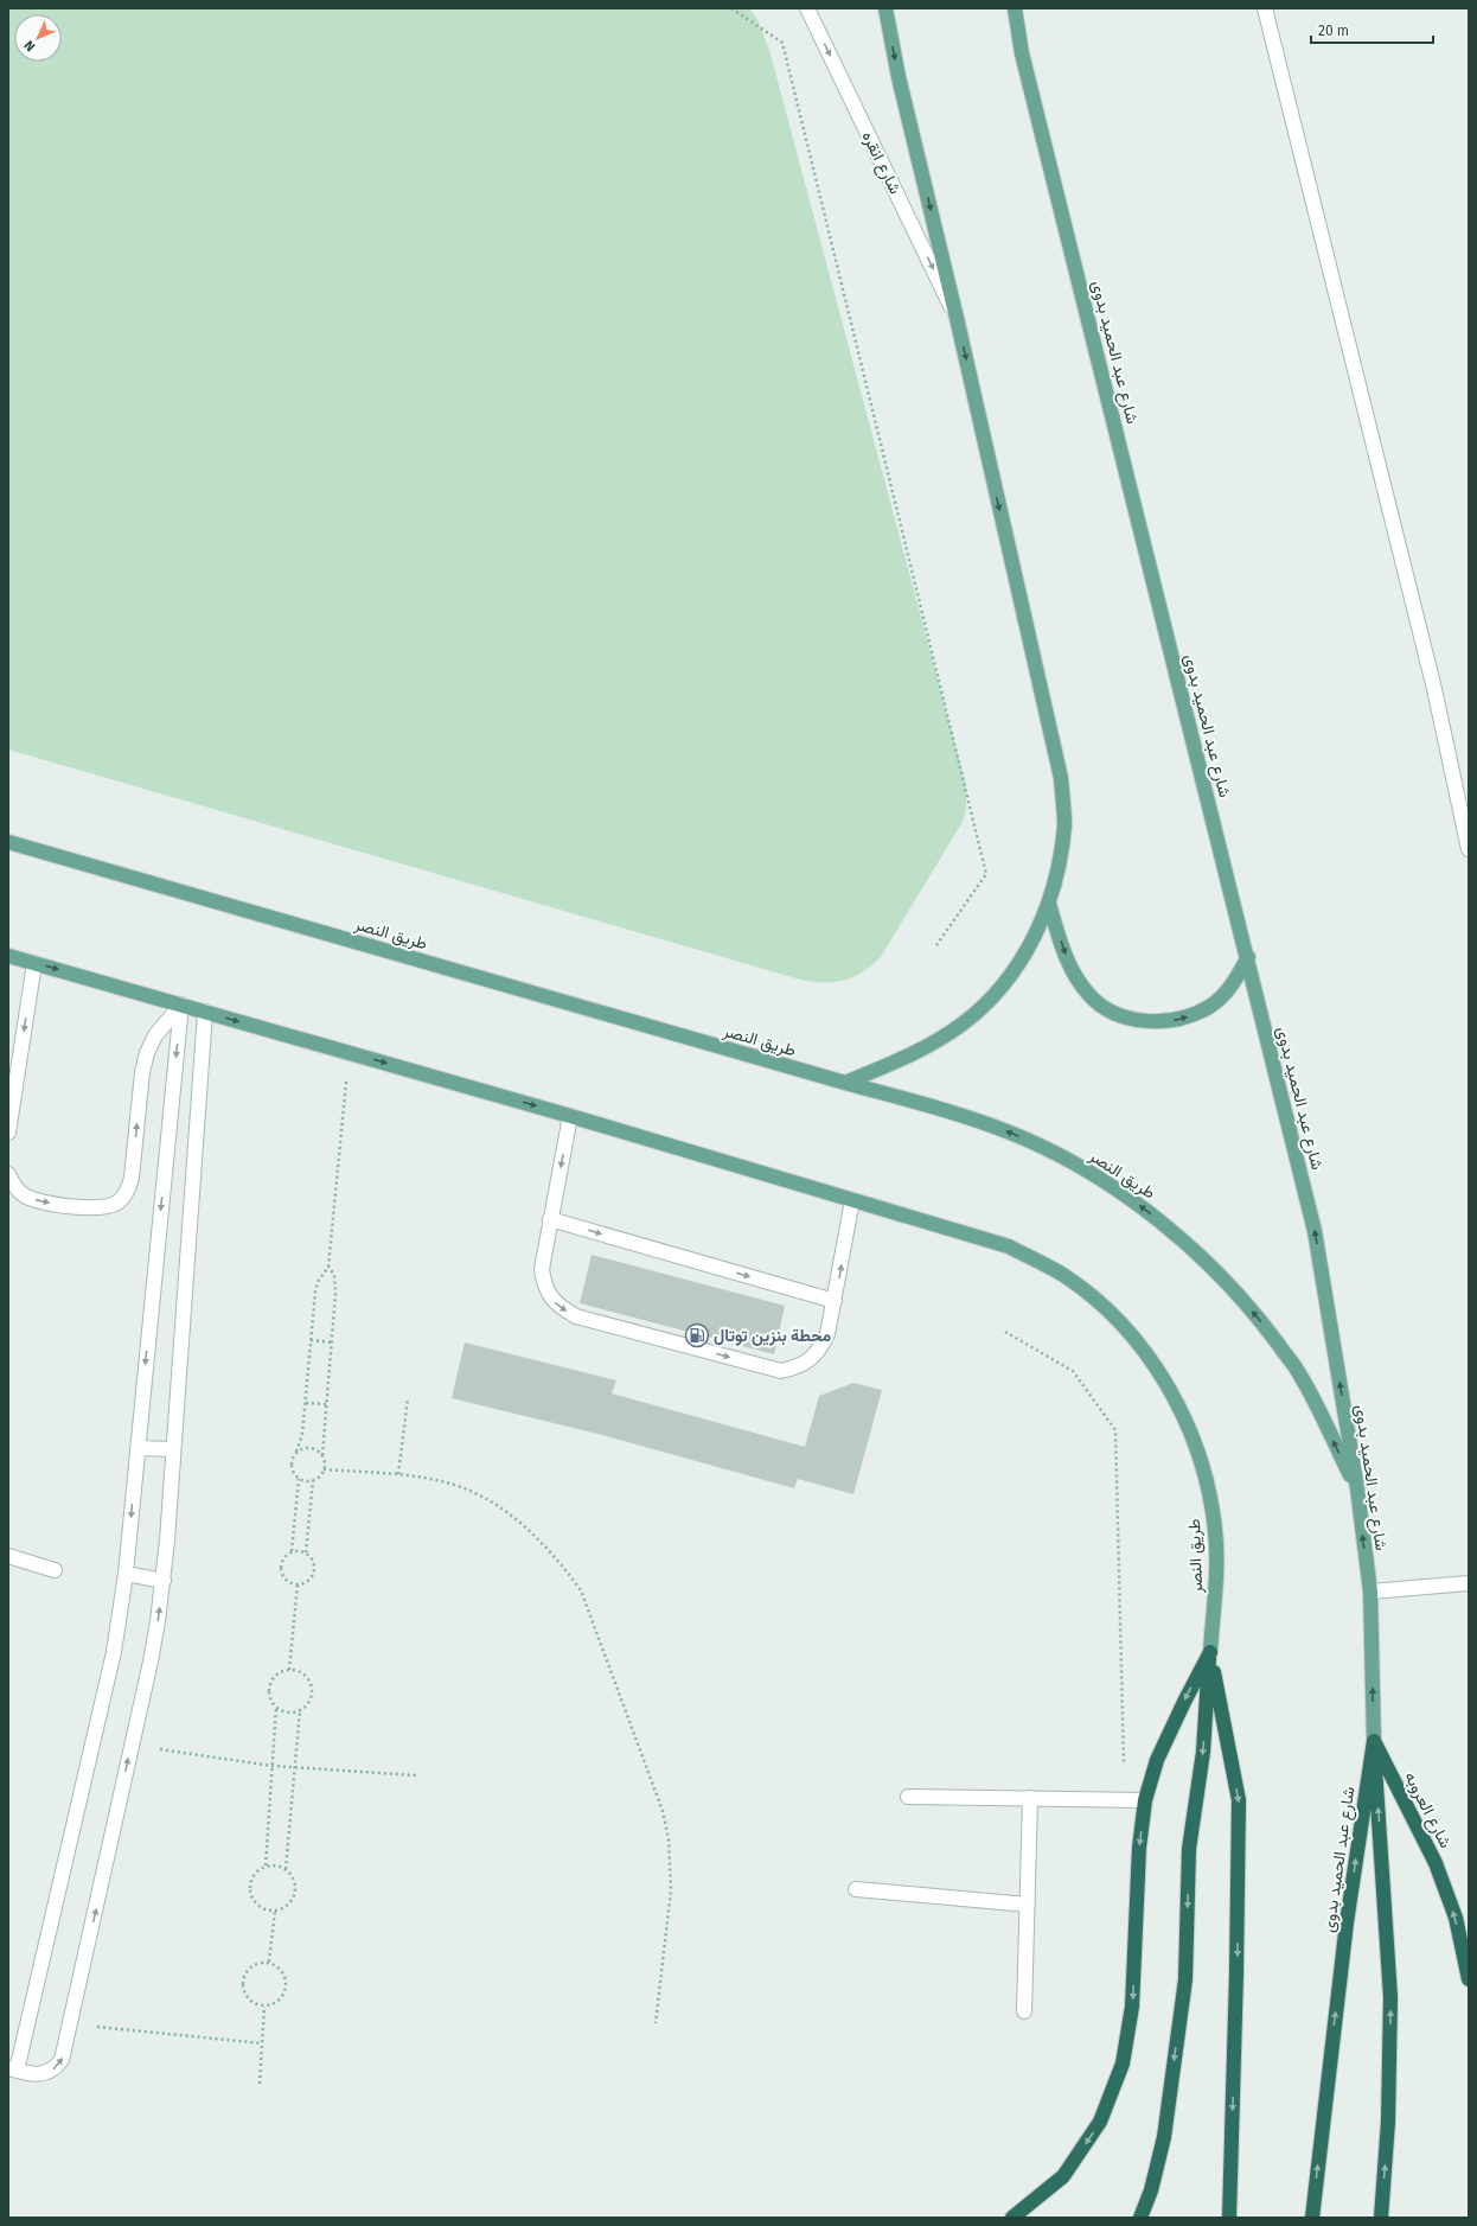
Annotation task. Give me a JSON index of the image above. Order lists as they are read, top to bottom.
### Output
{
  "streets": {
    "highway": ["شارع عبد الحميد بدوى", "شارع العروبه"],
    "main road": ["طريق النصر"],
    "street": ["شارع انقره"]
  },
  "crossings": [
    ["شارع عبد الحميد بدوى", "طريق النصر"],
    ["شارع عبد الحميد بدوى", "شارع العروبه"]
  ],
  "one_way": ["شارع انقره", "شارع عبد الحميد بدوى"],
  "places": {
    "fuel station": ["محطة بنزين توتال"]
  },
  "scale_bar": "20 m",
  "north": "bottom left"
}
